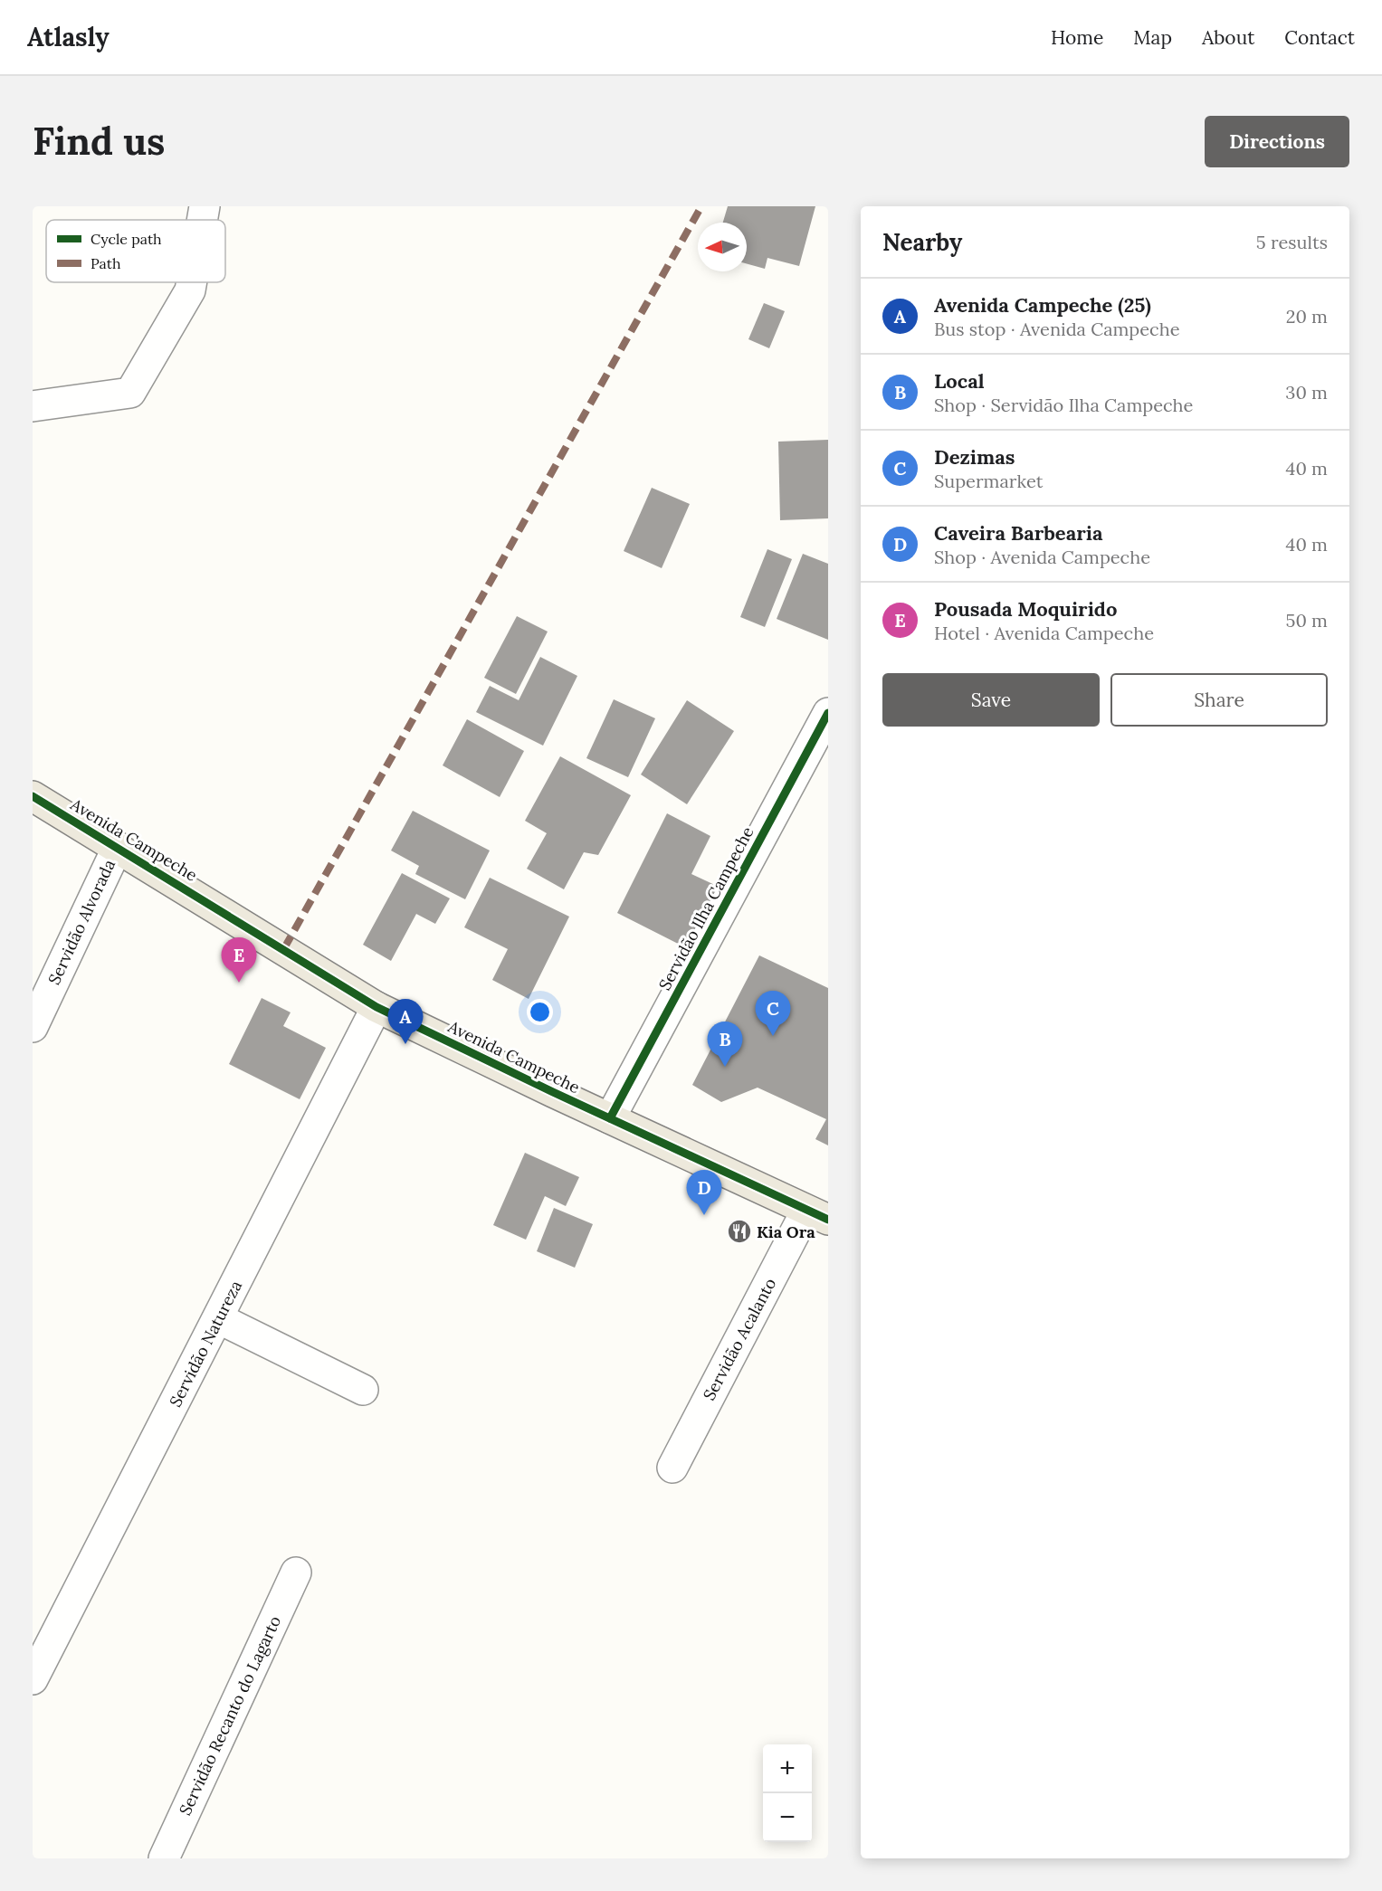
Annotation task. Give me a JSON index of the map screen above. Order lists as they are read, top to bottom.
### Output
{
  "streets": {
    "main road": ["Avenida Campeche"],
    "street": [
      "Servidão Ilha Campeche",
      "Servidão Alvorada",
      "Servidão Acalanto",
      "Servidão Natureza",
      "Servidão Recanto do Lagarto"
    ]
  },
  "crossings": [
    ["Avenida Campeche", "Servidão Ilha Campeche"],
    ["Avenida Campeche", "Servidão Alvorada"],
    ["Avenida Campeche", "Servidão Acalanto"],
    ["Avenida Campeche", "Servidão Natureza"]
  ],
  "places": {
    "restaurant": ["Kia Ora"]
  },
  "legend": ["Cycle path", "Path"],
  "north": "left",
  "page": {
    "header": "Atlasly",
    "nav": [
      "Home",
      "Map",
      "About",
      "Contact"
    ],
    "buttons": [
      "Directions",
      ["Save", "Share"]
    ],
    "title": "Find us",
    "heading": ["Nearby", "5 results"],
    "list": [
      {
        "mark": "A",
        "name": "Avenida Campeche (25)",
        "note": "Bus stop · Avenida Campeche",
        "value": "20 m"
      },
      {
        "mark": "B",
        "name": "Local",
        "note": "Shop · Servidão Ilha Campeche",
        "value": "30 m"
      },
      {
        "mark": "C",
        "name": "Dezimas",
        "note": "Supermarket",
        "value": "40 m"
      },
      {
        "mark": "D",
        "name": "Caveira Barbearia",
        "note": "Shop · Avenida Campeche",
        "value": "40 m"
      },
      {
        "mark": "E",
        "name": "Pousada Moquirido",
        "note": "Hotel · Avenida Campeche",
        "value": "50 m"
      }
    ],
    "pins": [
      "E",
      "C",
      "A",
      "B",
      "D"
    ],
    "map_buttons": ["+", "−"]
  }
}
